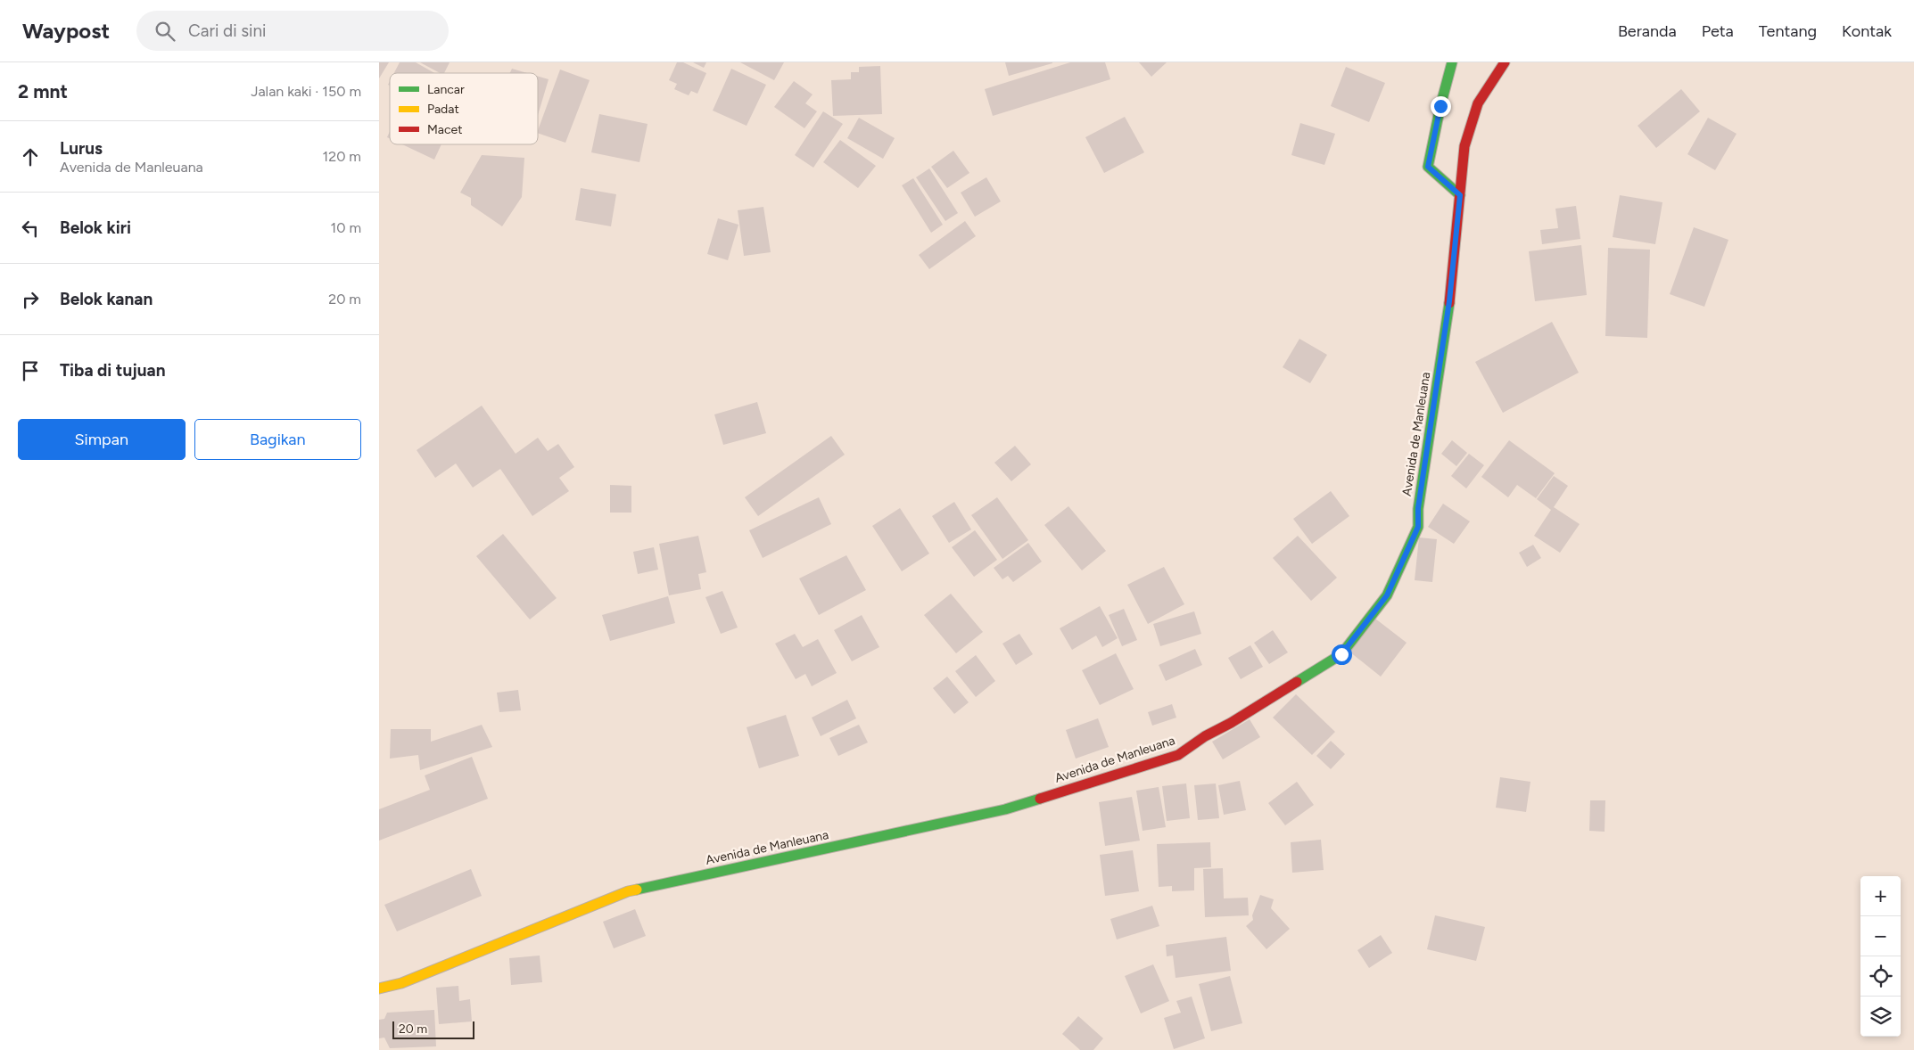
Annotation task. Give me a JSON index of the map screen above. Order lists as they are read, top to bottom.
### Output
{
  "streets": {
    "street": ["Avenida de Manleuana"]
  },
  "legend": ["Lancar", "Padat", "Macet"],
  "scale_bar": "20 m",
  "page": {
    "header": "Waypost",
    "search": "Cari di sini",
    "nav": [
      "Beranda",
      "Peta",
      "Tentang",
      "Kontak"
    ],
    "heading": ["2 mnt", "Jalan kaki · 150 m"],
    "list": [
      ["Lurus", "Avenida de Manleuana", "120 m"],
      ["Belok kiri", "10 m"],
      ["Belok kanan", "20 m"],
      "Tiba di tujuan"
    ],
    "buttons": ["Simpan", "Bagikan"],
    "map_buttons": ["+", "−"],
    "scale": "20 m"
  }
}
